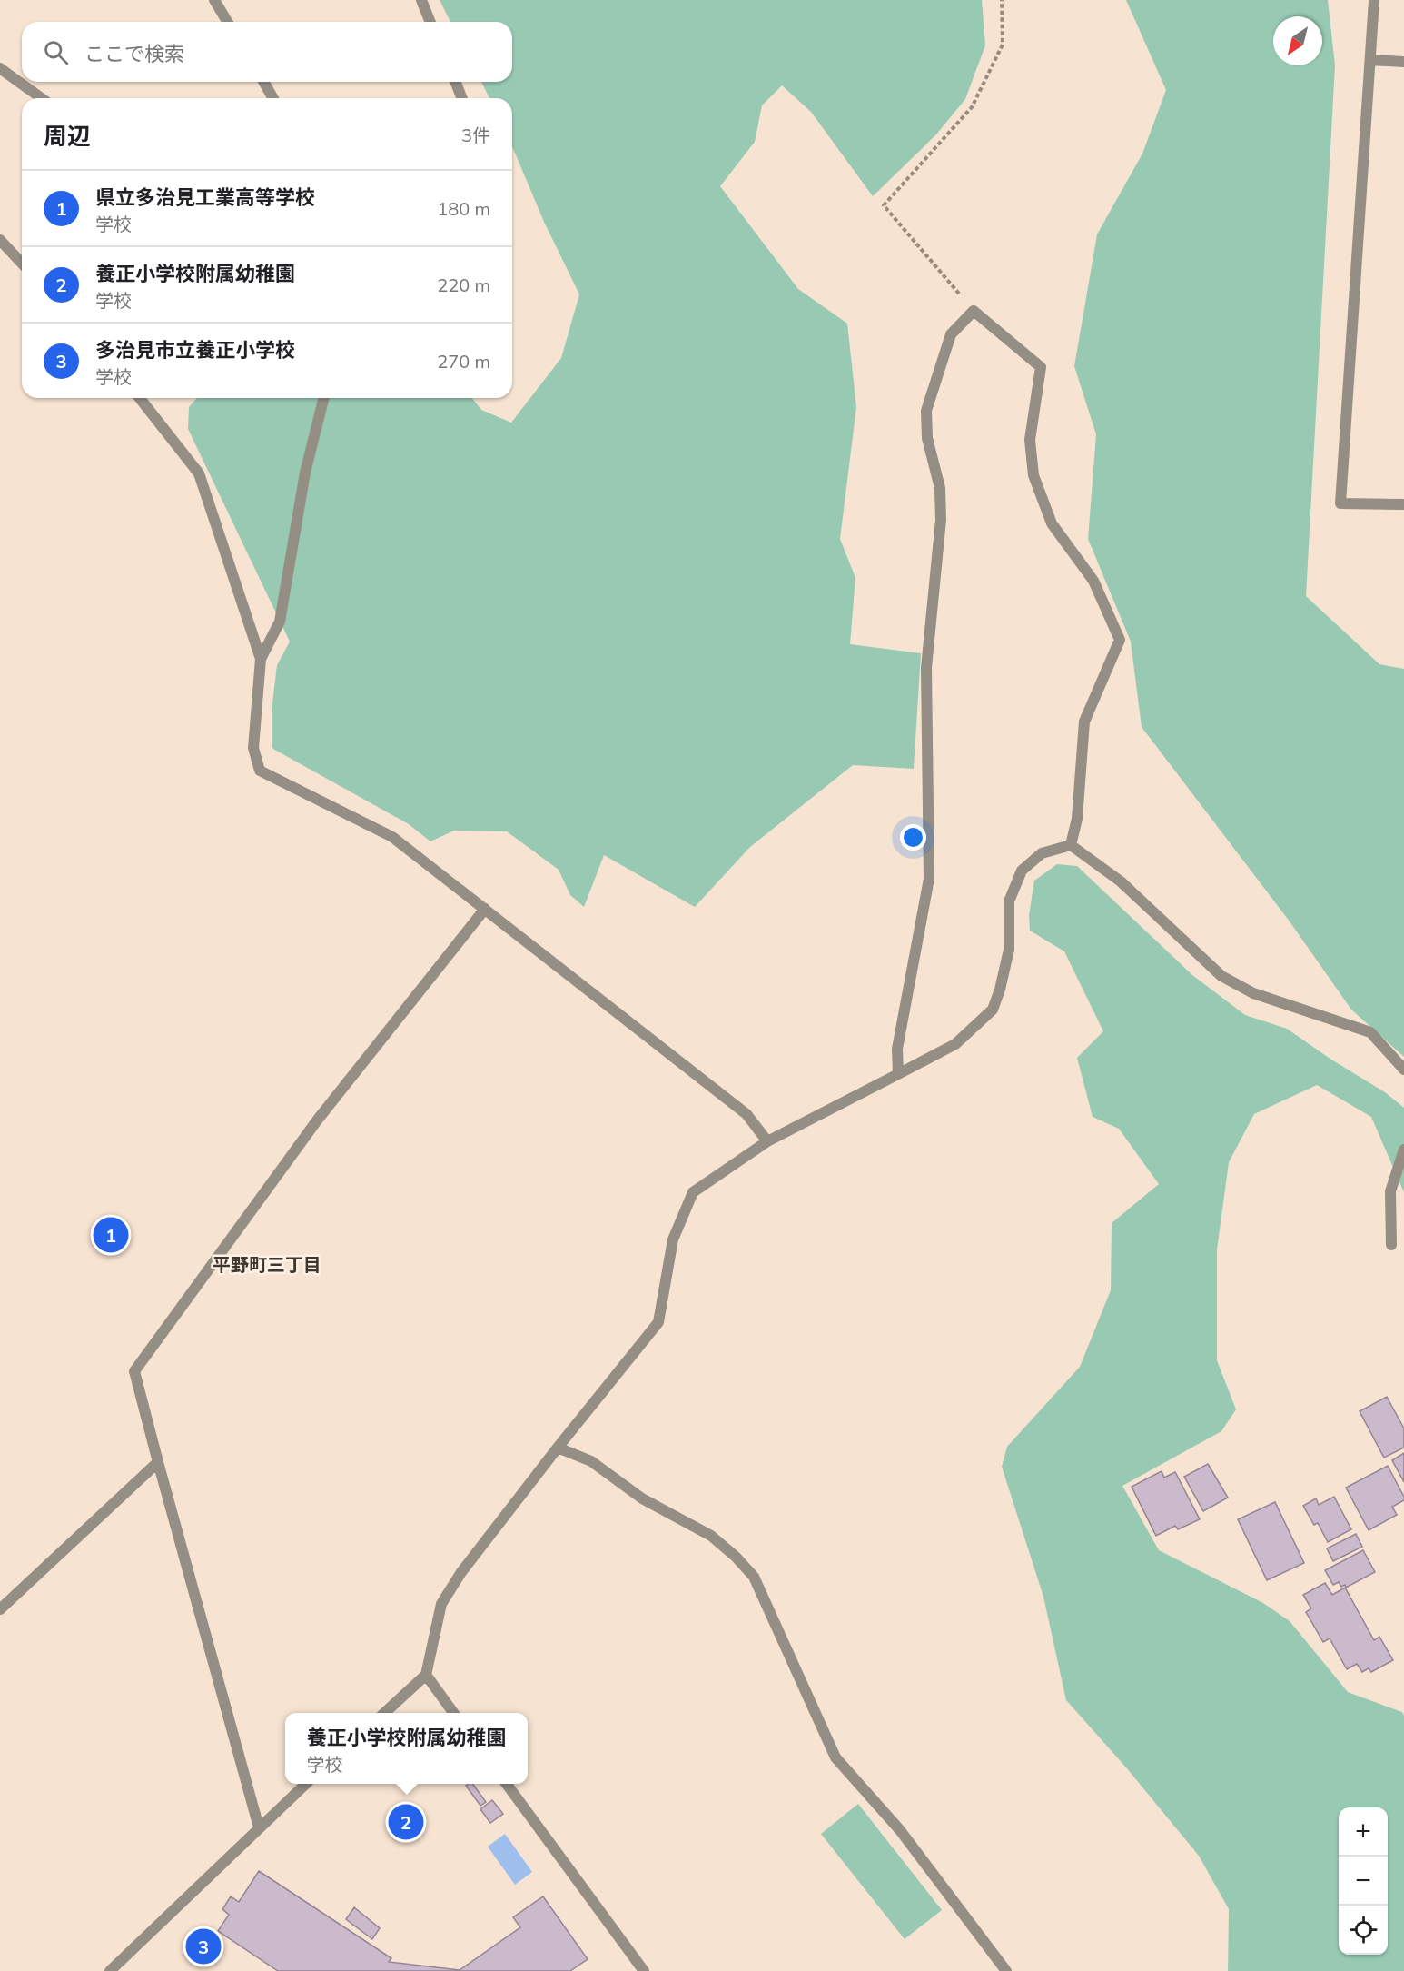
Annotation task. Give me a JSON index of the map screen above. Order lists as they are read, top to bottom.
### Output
{
  "districts": ["平野町三丁目"],
  "north": "bottom left",
  "page": {
    "search": "ここで検索",
    "heading": ["周辺", "3件"],
    "list": [
      {
        "mark": "1",
        "name": "県立多治見工業高等学校",
        "note": "学校",
        "value": "180 m"
      },
      {
        "mark": "2",
        "name": "養正小学校附属幼稚園",
        "note": "学校",
        "value": "220 m"
      },
      {
        "mark": "3",
        "name": "多治見市立養正小学校",
        "note": "学校",
        "value": "270 m"
      }
    ],
    "pins": ["1", "2", "3"],
    "popup": ["養正小学校附属幼稚園", "学校"],
    "map_buttons": ["+", "−"]
  }
}
